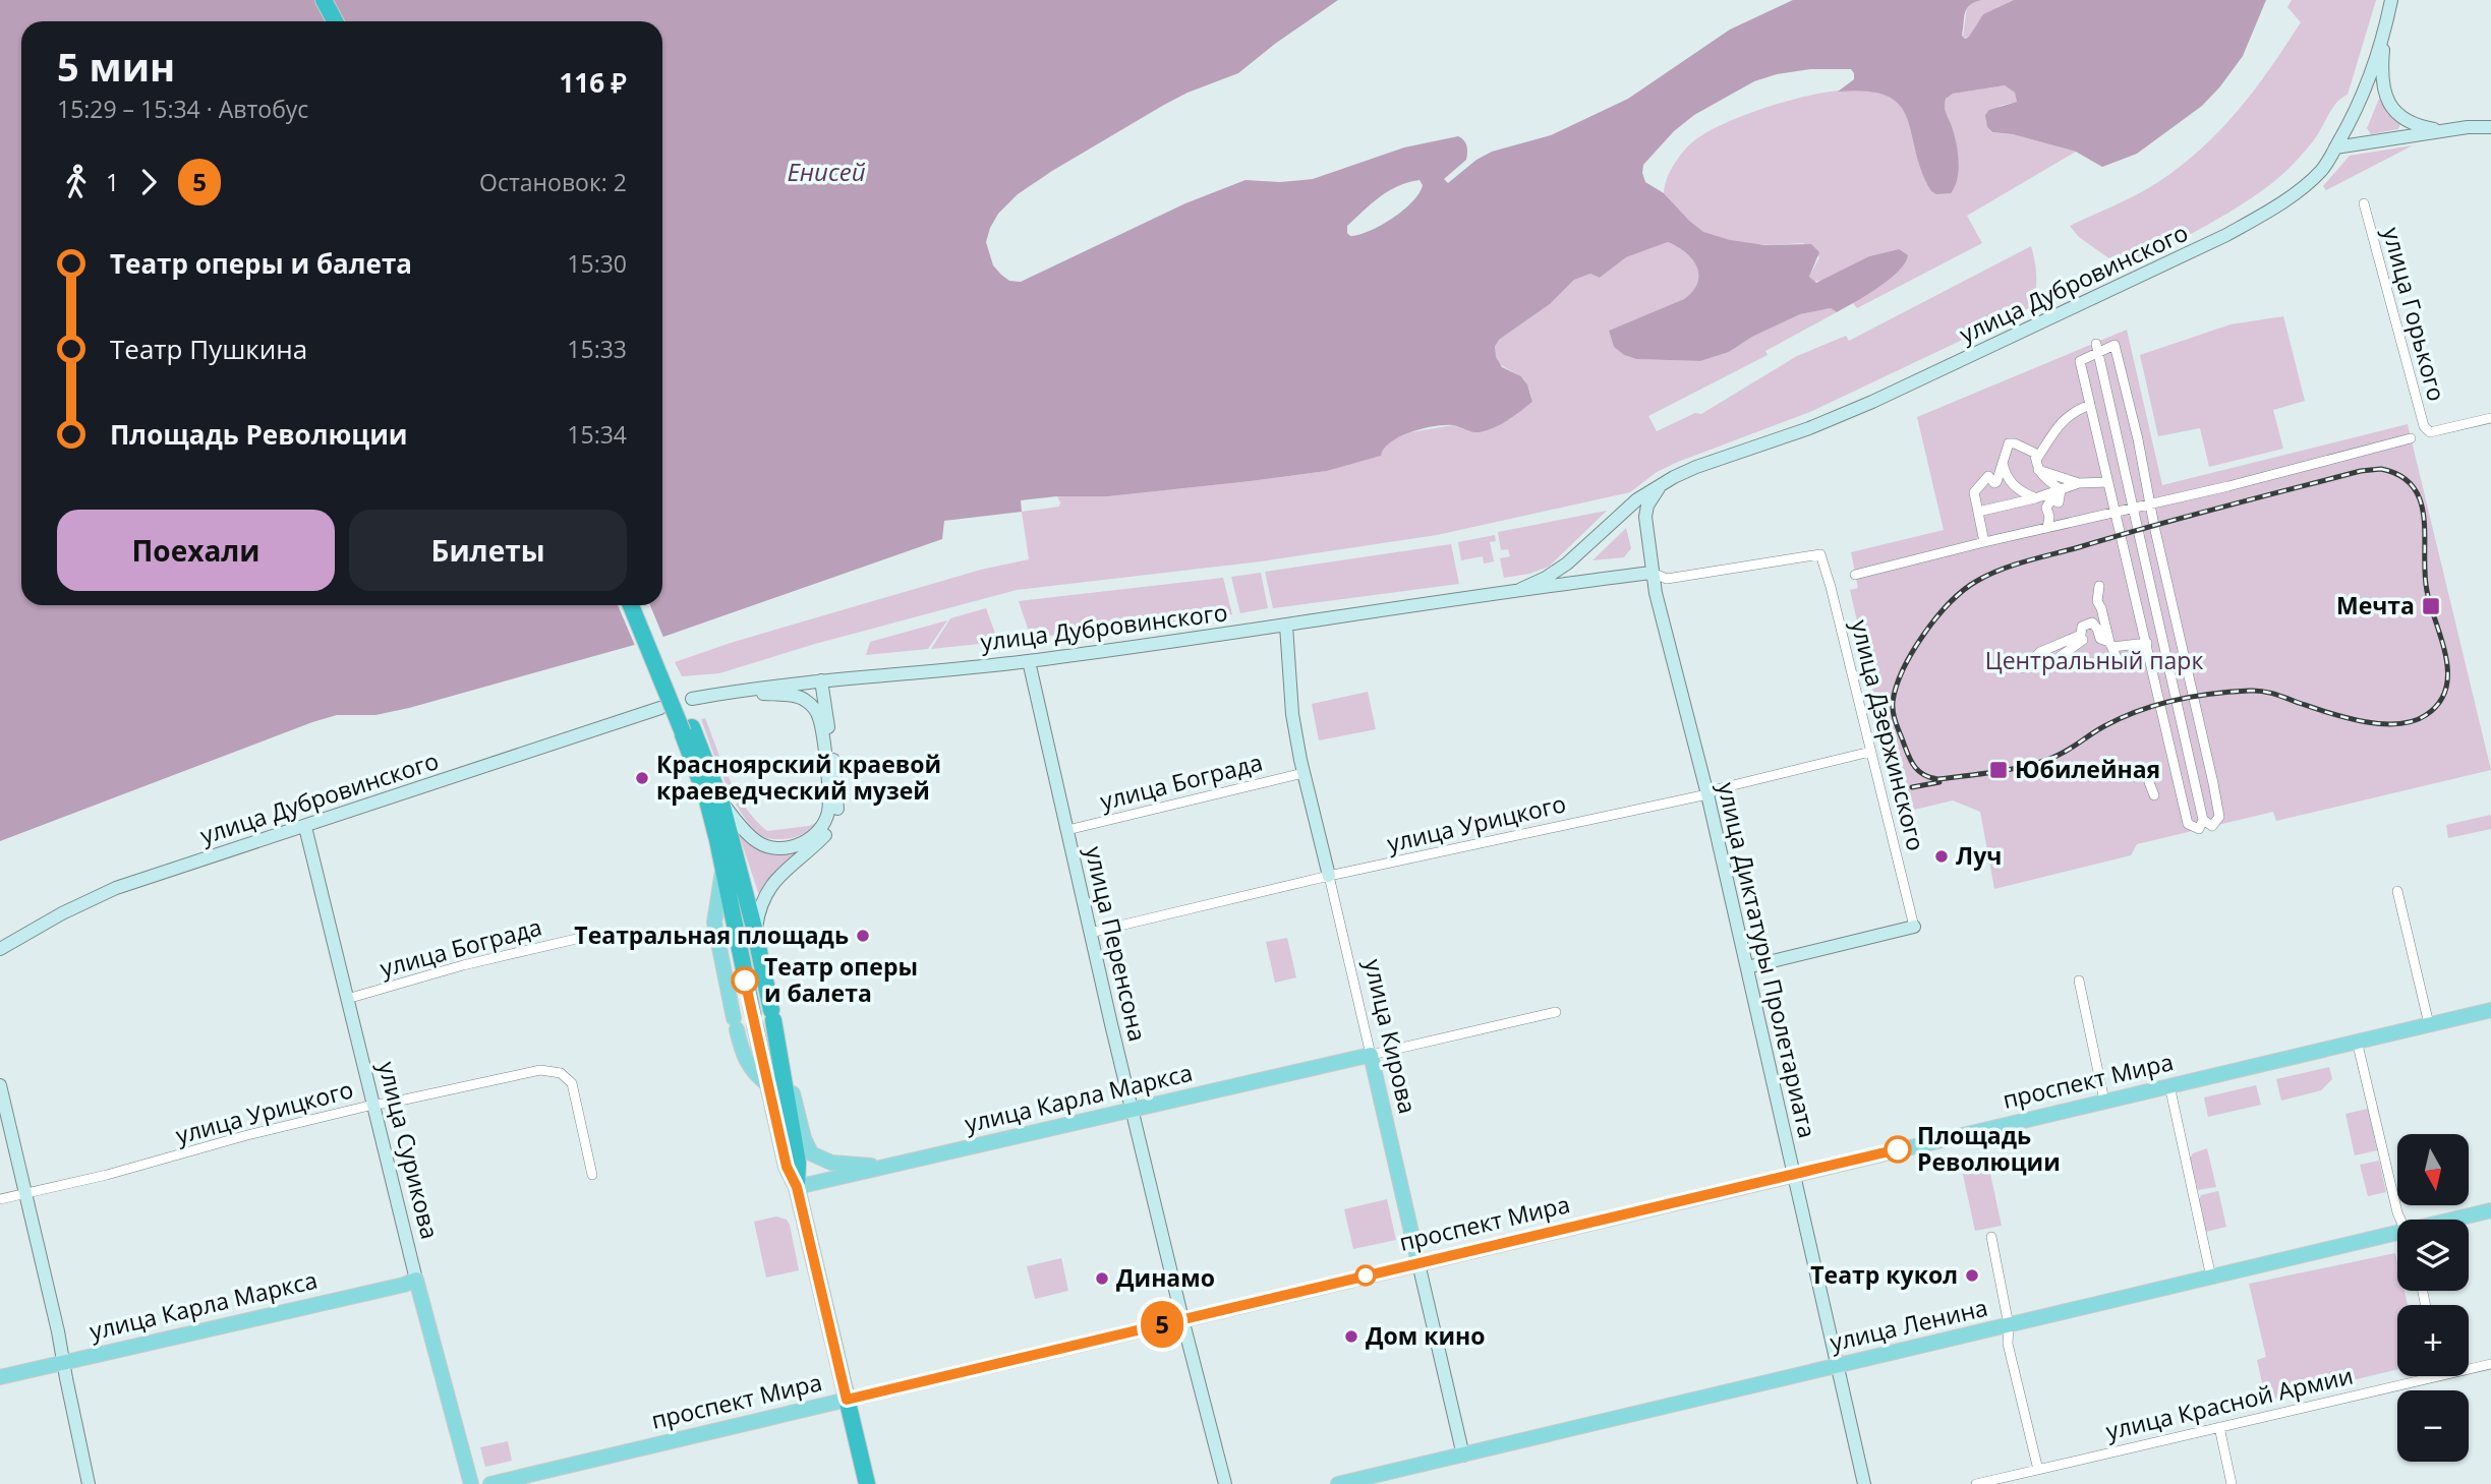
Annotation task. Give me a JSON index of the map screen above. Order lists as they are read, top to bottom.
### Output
{
  "streets": {
    "main road": [
      "улица Дубровинского",
      "улица Перенсона",
      "улица Диктатуры Пролетариата",
      "улица Кирова",
      "проспект Мира",
      "улица Карла Маркса",
      "улица Сурикова",
      "улица Ленина"
    ],
    "street": [
      "улица Горького",
      "улица Дзержинского",
      "улица Бограда",
      "улица Урицкого",
      "улица Красной Армии"
    ]
  },
  "crossings": [
    ["улица Дубровинского", "улица Дзержинского"],
    ["улица Дубровинского", "улица Перенсона"],
    ["улица Дубровинского", "улица Диктатуры Пролетариата"],
    ["улица Дубровинского", "улица Кирова"],
    ["улица Дубровинского", "улица Сурикова"],
    ["улица Дзержинского", "улица Урицкого"],
    ["улица Бограда", "улица Перенсона"],
    ["улица Бограда", "улица Кирова"],
    ["улица Бограда", "улица Сурикова"],
    ["улица Урицкого", "улица Перенсона"],
    ["улица Урицкого", "улица Диктатуры Пролетариата"],
    ["улица Урицкого", "улица Кирова"],
    ["улица Урицкого", "улица Сурикова"],
    ["улица Перенсона", "проспект Мира"],
    ["улица Перенсона", "улица Карла Маркса"],
    ["улица Диктатуры Пролетариата", "проспект Мира"],
    ["улица Диктатуры Пролетариата", "улица Ленина"],
    ["улица Кирова", "проспект Мира"],
    ["улица Кирова", "улица Карла Маркса"],
    ["улица Кирова", "улица Ленина"],
    ["улица Карла Маркса", "улица Сурикова"]
  ],
  "water": ["Енисей"],
  "parks": ["Центральный парк"],
  "places": {
    "transit": ["Мечта", "Юбилейная"],
    "other": [
      "Красноярский краевой краеведческий музей",
      "Луч",
      "Театральная площадь",
      "Театр оперы и балета",
      "Площадь Революции",
      "Театр кукол",
      "Динамо",
      "Дом кино"
    ]
  },
  "lines": ["bus line 5"],
  "north": "bottom",
  "page": {
    "on_map": "5",
    "heading": ["5 мин", "15:29 – 15:34 · Автобус", "116 ₽"],
    "legs": ["1", "5", "Остановок: 2"],
    "list": [
      {
        "name": "Театр оперы и балета",
        "value": "15:30"
      },
      {
        "name": "Театр Пушкина",
        "value": "15:33"
      },
      {
        "name": "Площадь Революции",
        "value": "15:34"
      }
    ],
    "buttons": ["Поехали", "Билеты"],
    "map_buttons": ["+", "−"]
  }
}
